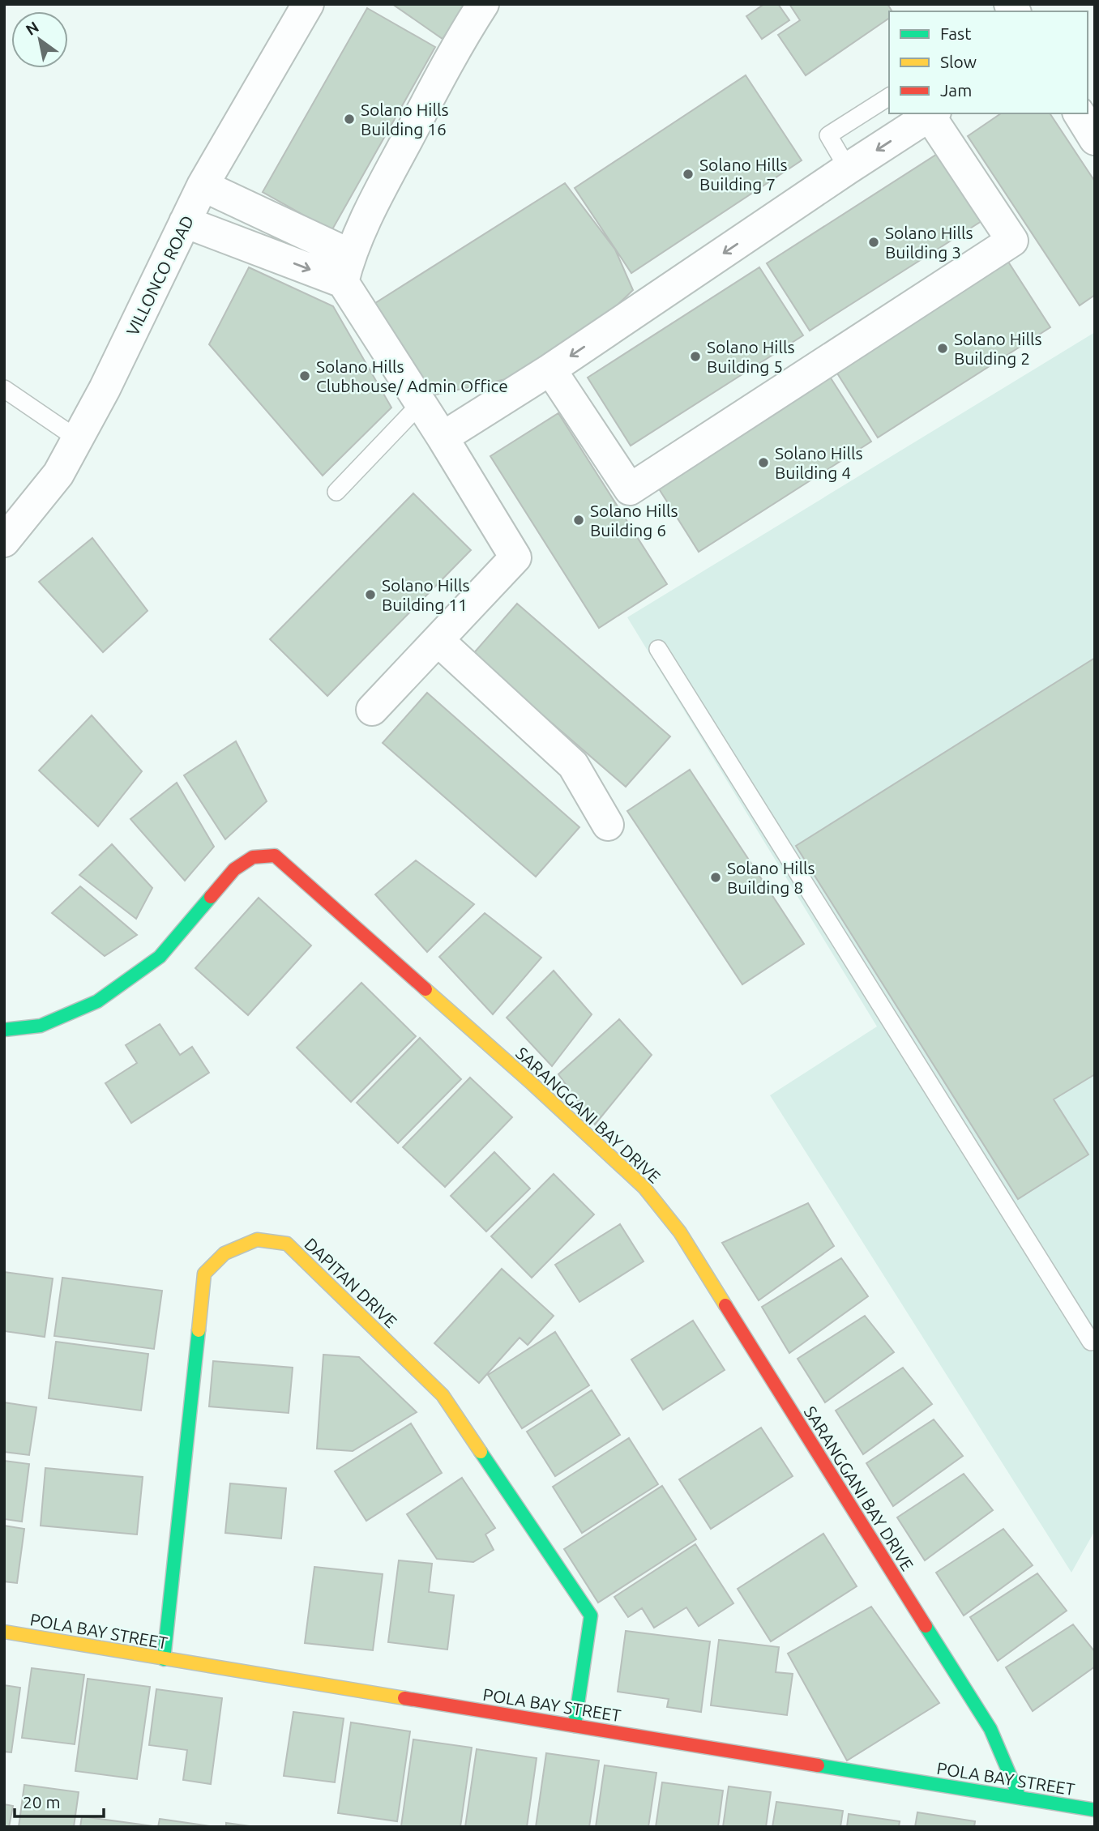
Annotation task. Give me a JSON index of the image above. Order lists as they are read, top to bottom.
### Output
{
  "streets": {
    "street": [
      "VILLONCO ROAD",
      "SARANGGANI BAY DRIVE",
      "DAPITAN DRIVE",
      "POLA BAY STREET"
    ]
  },
  "crossings": [
    ["SARANGGANI BAY DRIVE", "POLA BAY STREET"],
    ["DAPITAN DRIVE", "POLA BAY STREET"]
  ],
  "places": [
    "Solano Hills Building 16",
    "Solano Hills Building 7",
    "Solano Hills Building 3",
    "Solano Hills Building 2",
    "Solano Hills Building 5",
    "Solano Hills Clubhouse/ Admin Office",
    "Solano Hills Building 4",
    "Solano Hills Building 6",
    "Solano Hills Building 11",
    "Solano Hills Building 8"
  ],
  "legend": ["Fast", "Slow", "Jam"],
  "scale_bar": "20 m",
  "north": "top left"
}
